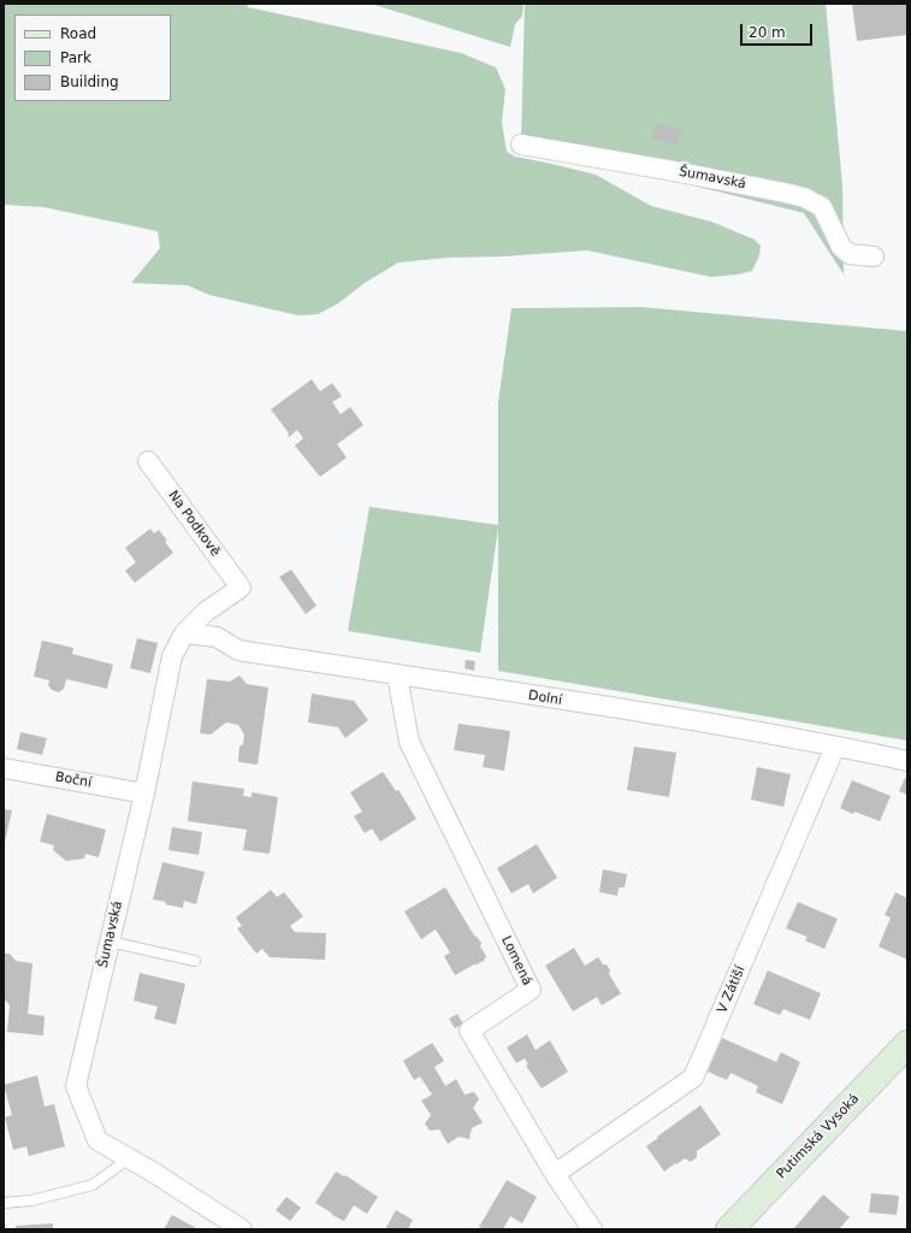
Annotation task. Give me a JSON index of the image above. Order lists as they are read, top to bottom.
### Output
{
  "streets": {
    "main road": ["Putimská Vysoká"],
    "street": [
      "Šumavská",
      "Na Podkově",
      "Dolní",
      "Boční",
      "Lomená",
      "V Zátiší"
    ]
  },
  "crossings": [
    ["Šumavská", "Na Podkově"],
    ["Šumavská", "Dolní"],
    ["Šumavská", "Boční"],
    ["Dolní", "Lomená"],
    ["Dolní", "V Zátiší"],
    ["Lomená", "V Zátiší"]
  ],
  "legend": ["Road", "Park", "Building"],
  "scale_bar": "20 m"
}
